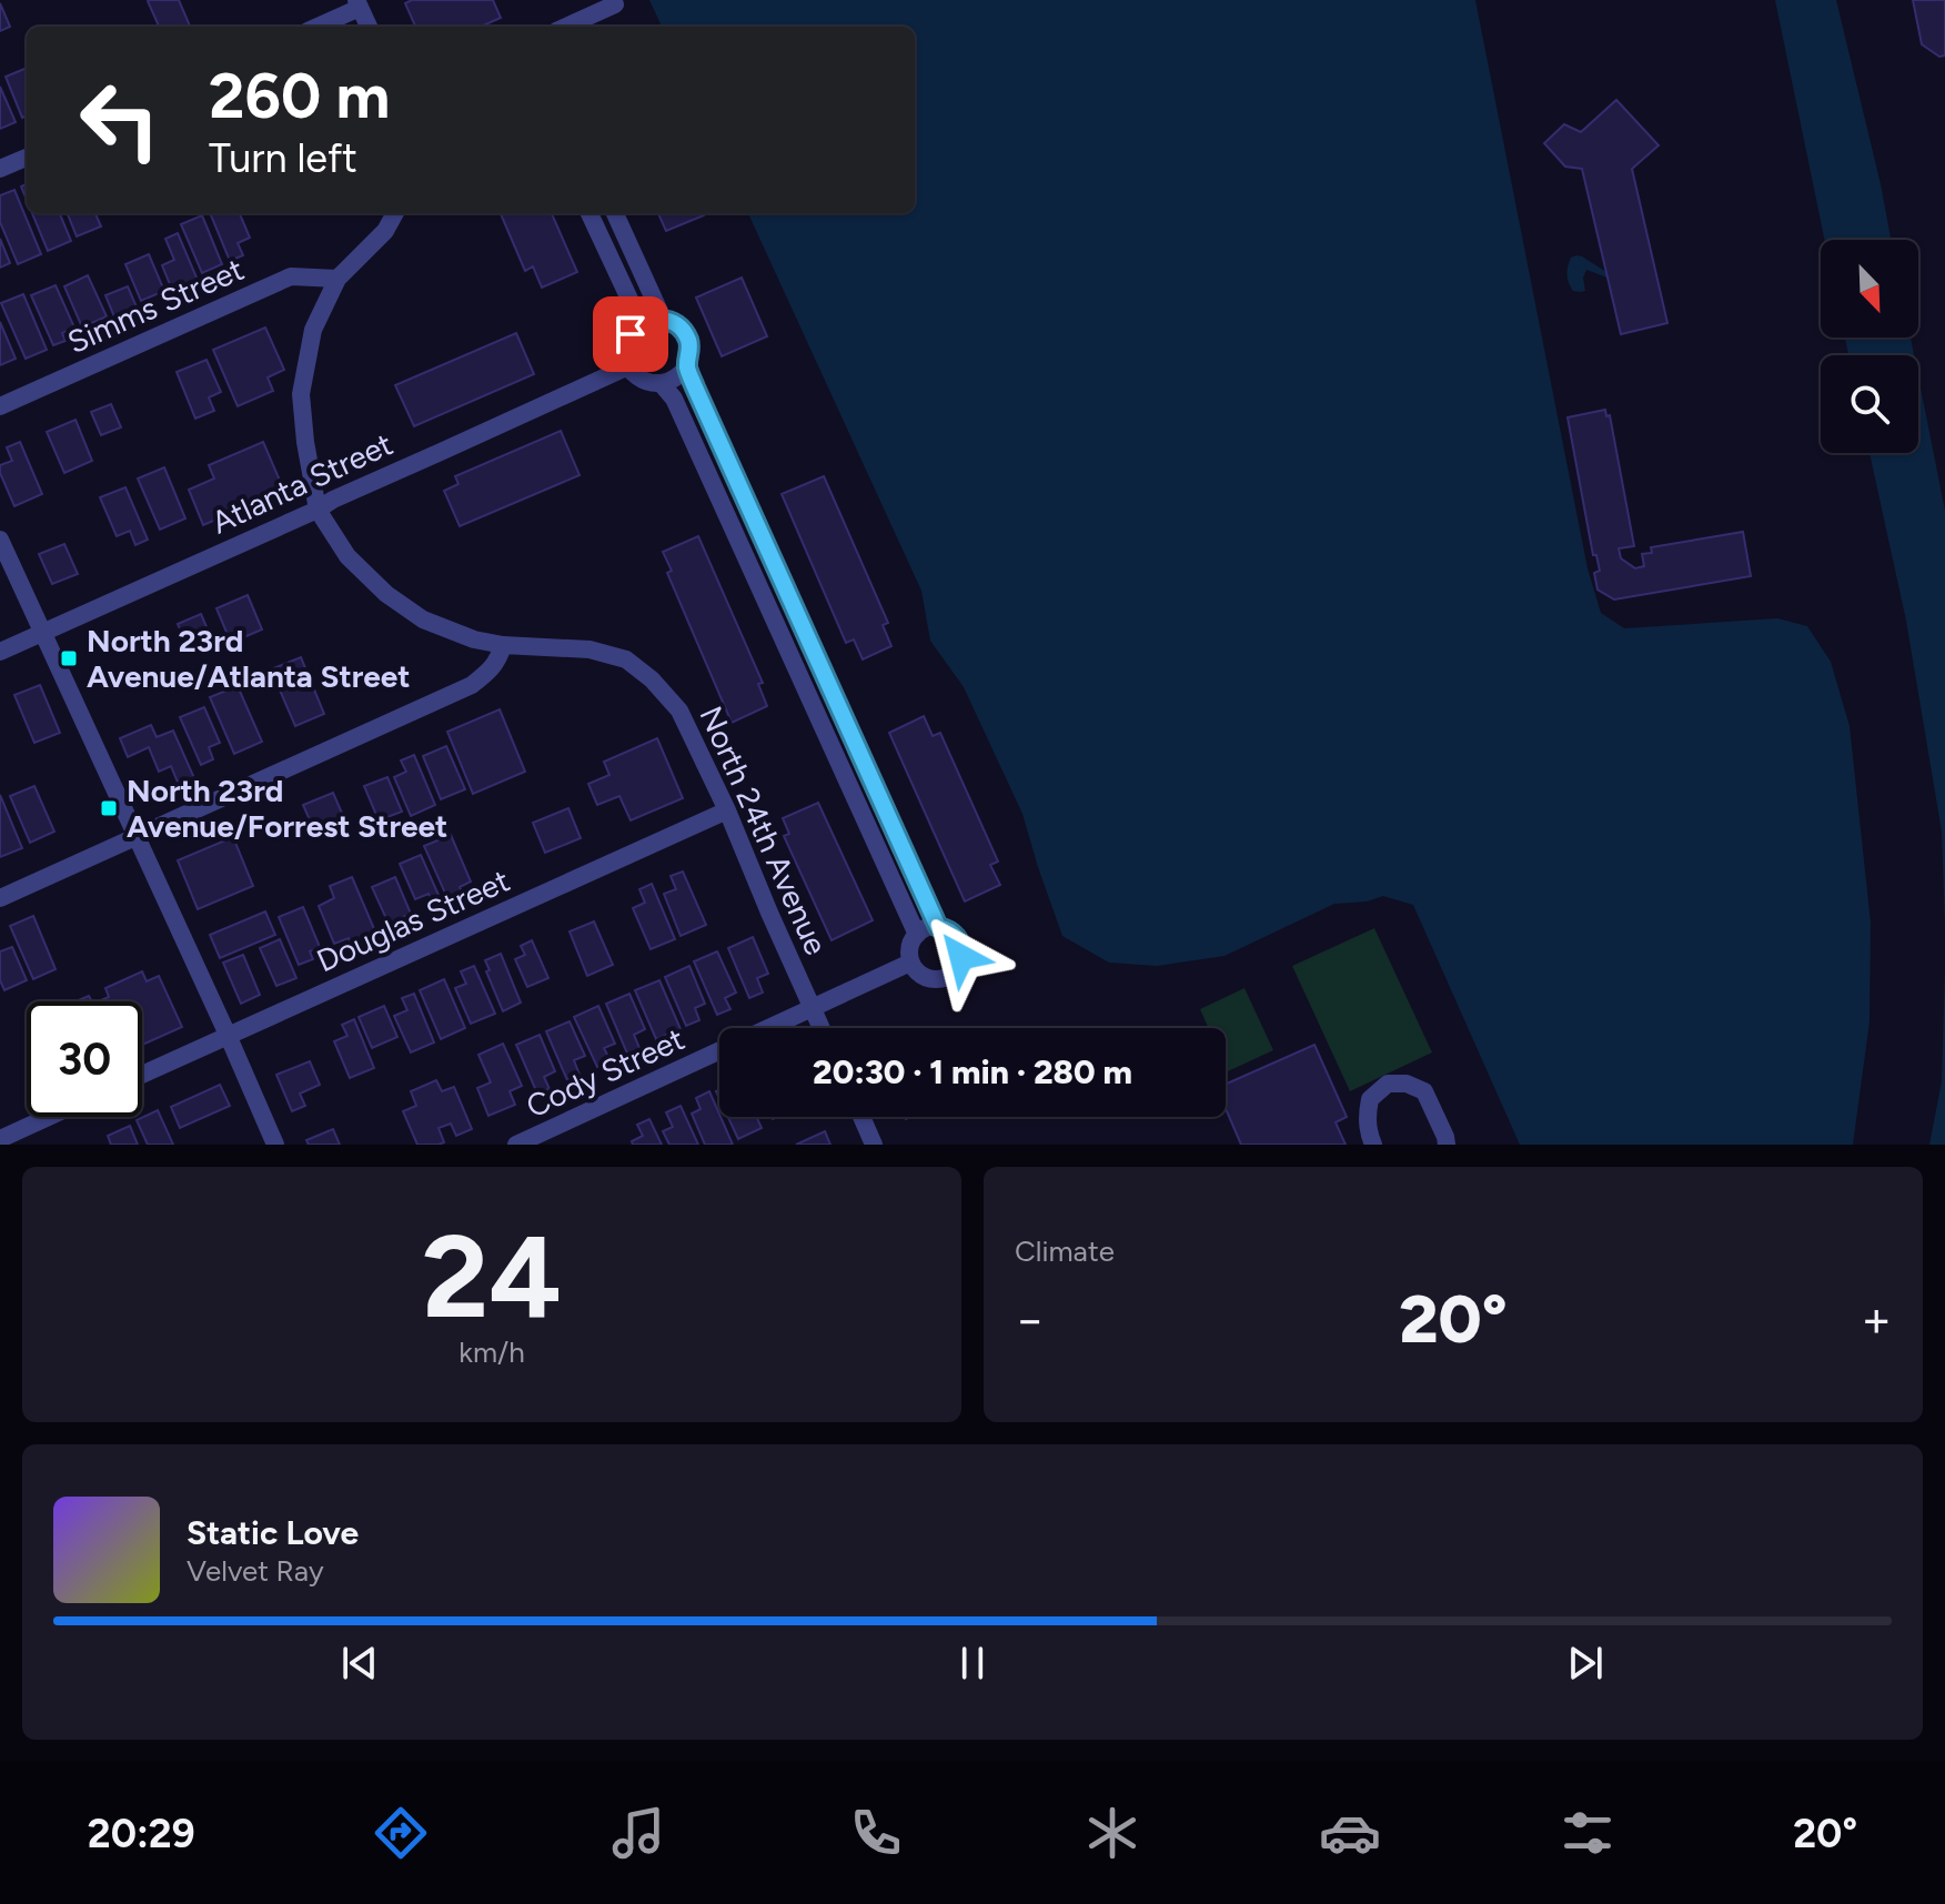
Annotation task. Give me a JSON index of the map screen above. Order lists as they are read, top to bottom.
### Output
{
  "streets": {
    "street": [
      "Simms Street",
      "Atlanta Street",
      "North 24th Avenue",
      "Douglas Street",
      "Cody Street"
    ]
  },
  "crossings": [
    ["Simms Street", "North 24th Avenue"],
    ["Atlanta Street", "North 24th Avenue"],
    ["North 24th Avenue", "Douglas Street"],
    ["North 24th Avenue", "Cody Street"]
  ],
  "places": {
    "transit": ["North 23rd Avenue/Atlanta Street", "North 23rd Avenue/Forrest Street"]
  },
  "north": "bottom right",
  "page": {
    "turn": ["260 m", "Turn left"],
    "limit": "30",
    "trip": "20:30 · 1 min · 280 m",
    "tile": [
      ["24", "km/h"],
      "Climate"
    ],
    "heat": ["−", "20°", "+"],
    "song": ["Static Love", "Velvet Ray"],
    "tabs": ["20:29", "20°"]
  }
}
